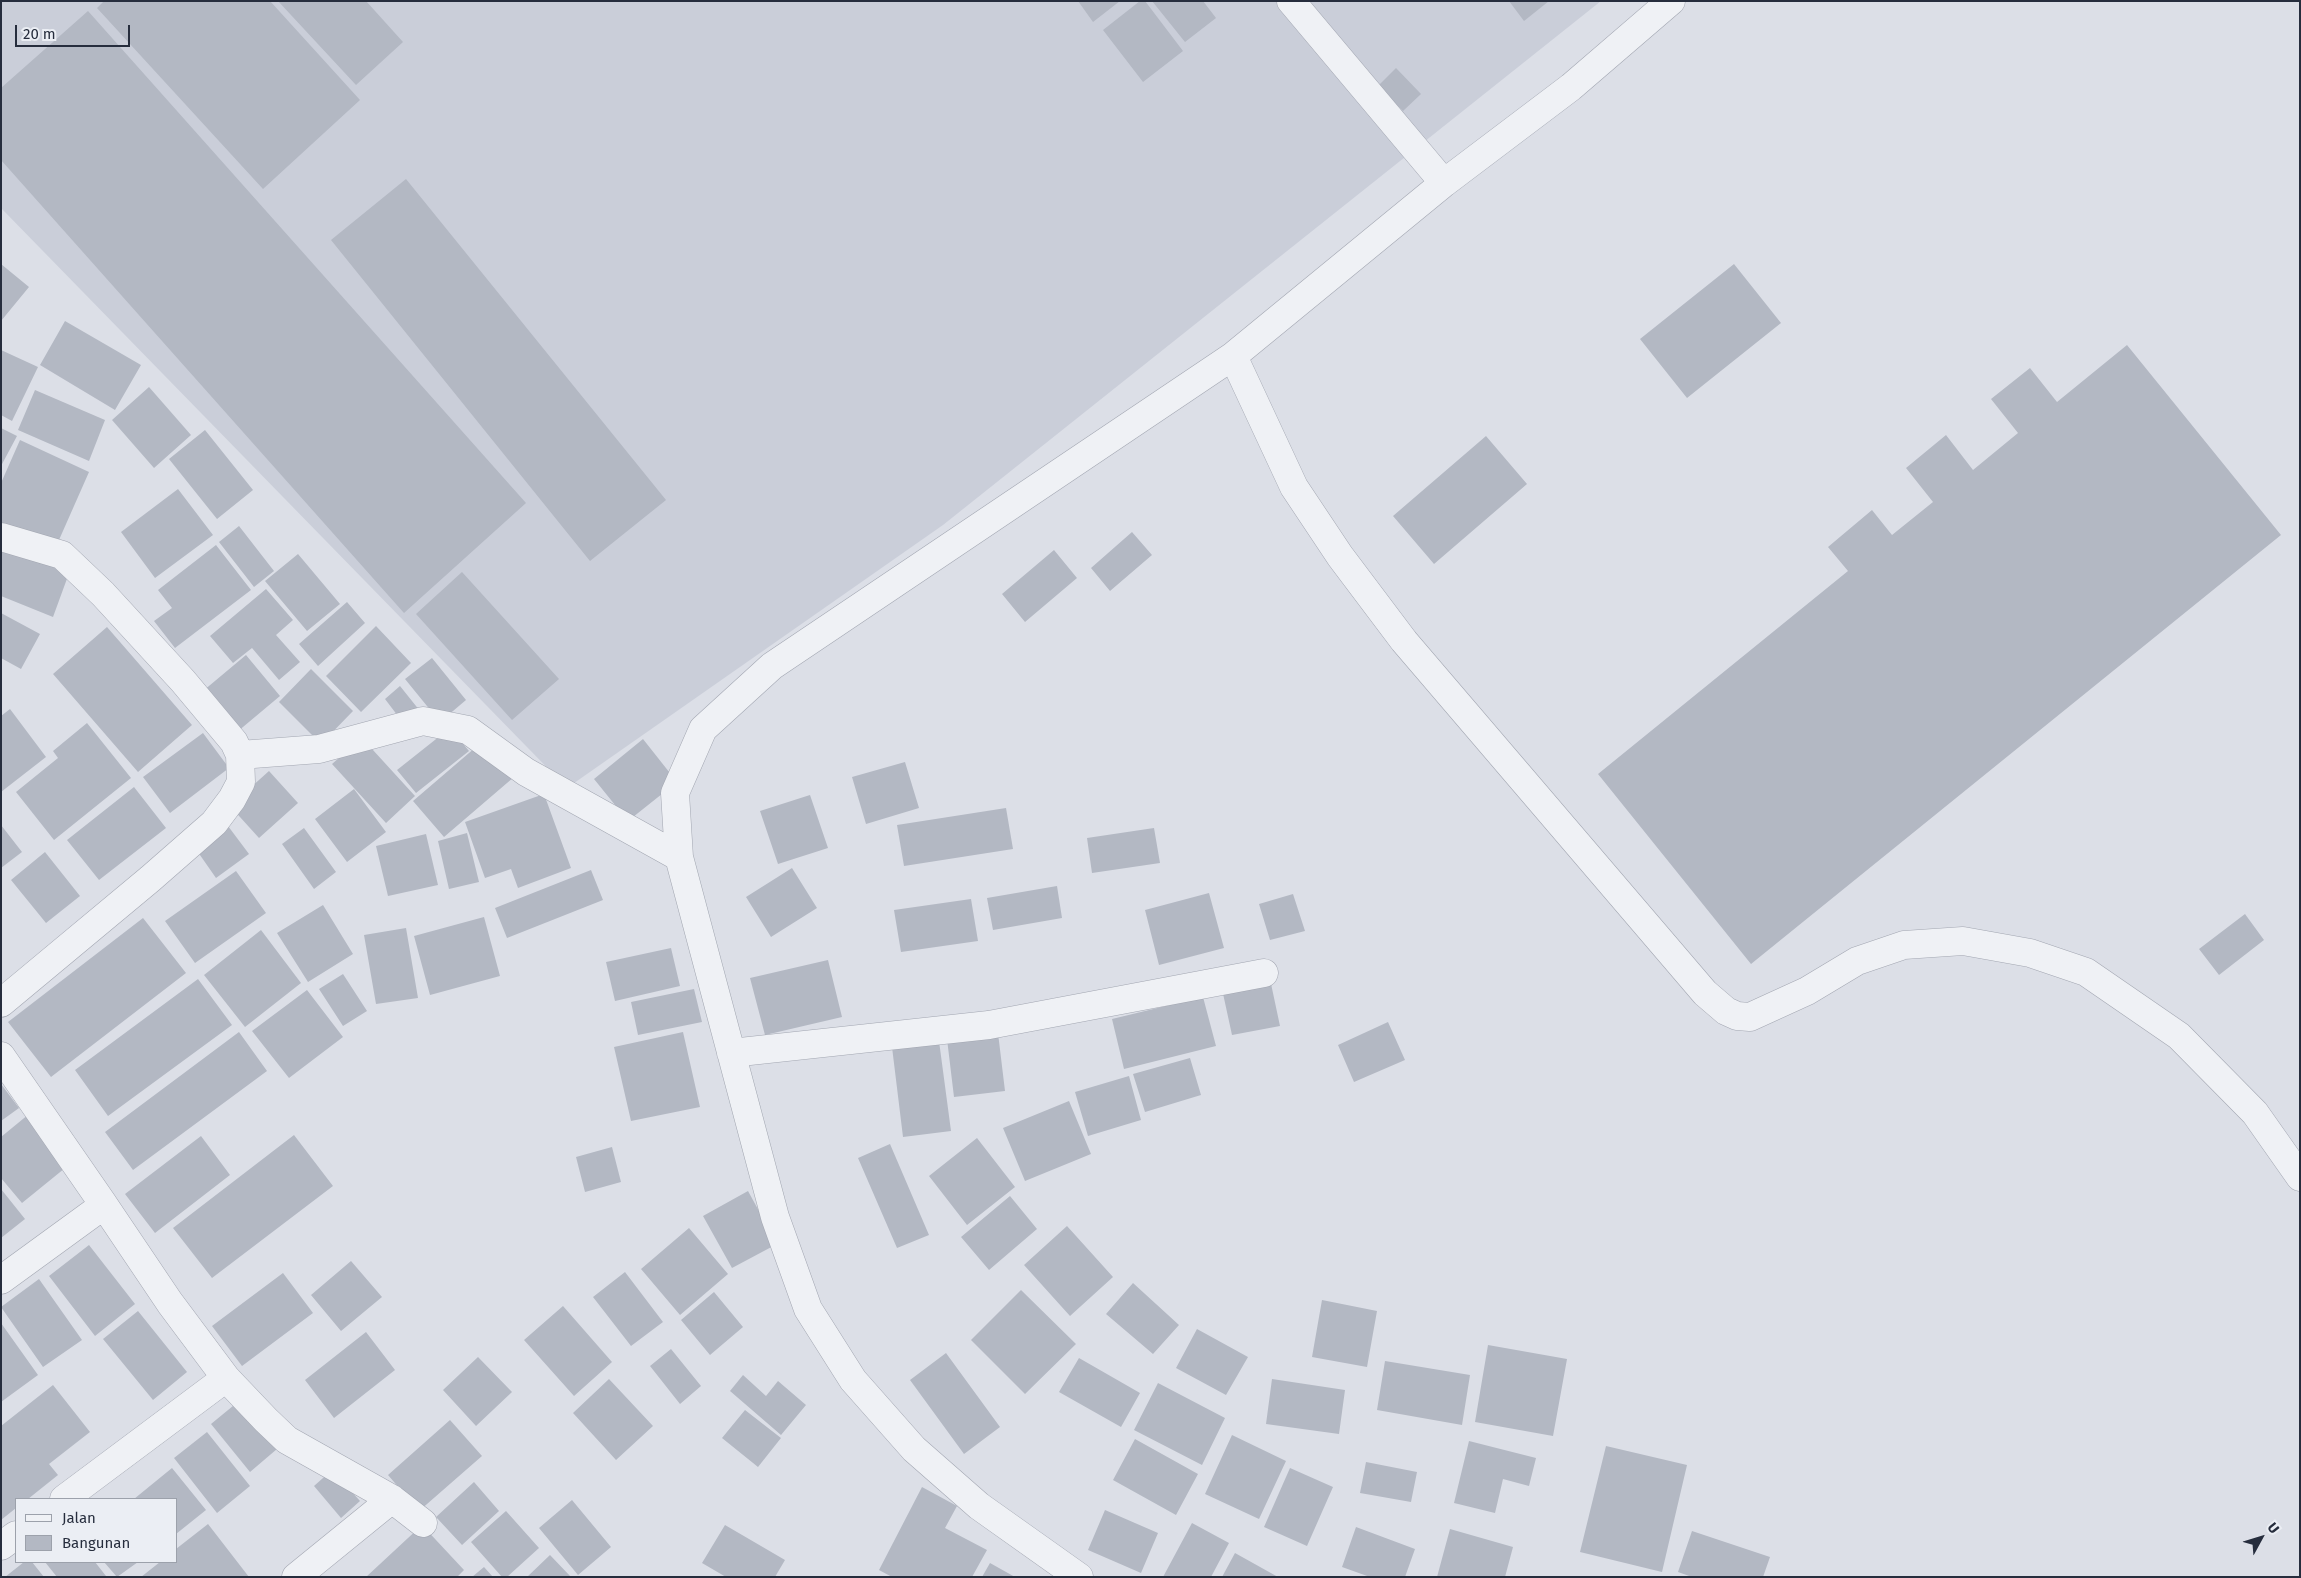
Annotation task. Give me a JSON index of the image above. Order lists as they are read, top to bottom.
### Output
{
  "legend": ["Jalan", "Bangunan"],
  "scale_bar": "20 m",
  "north": "top right"
}
